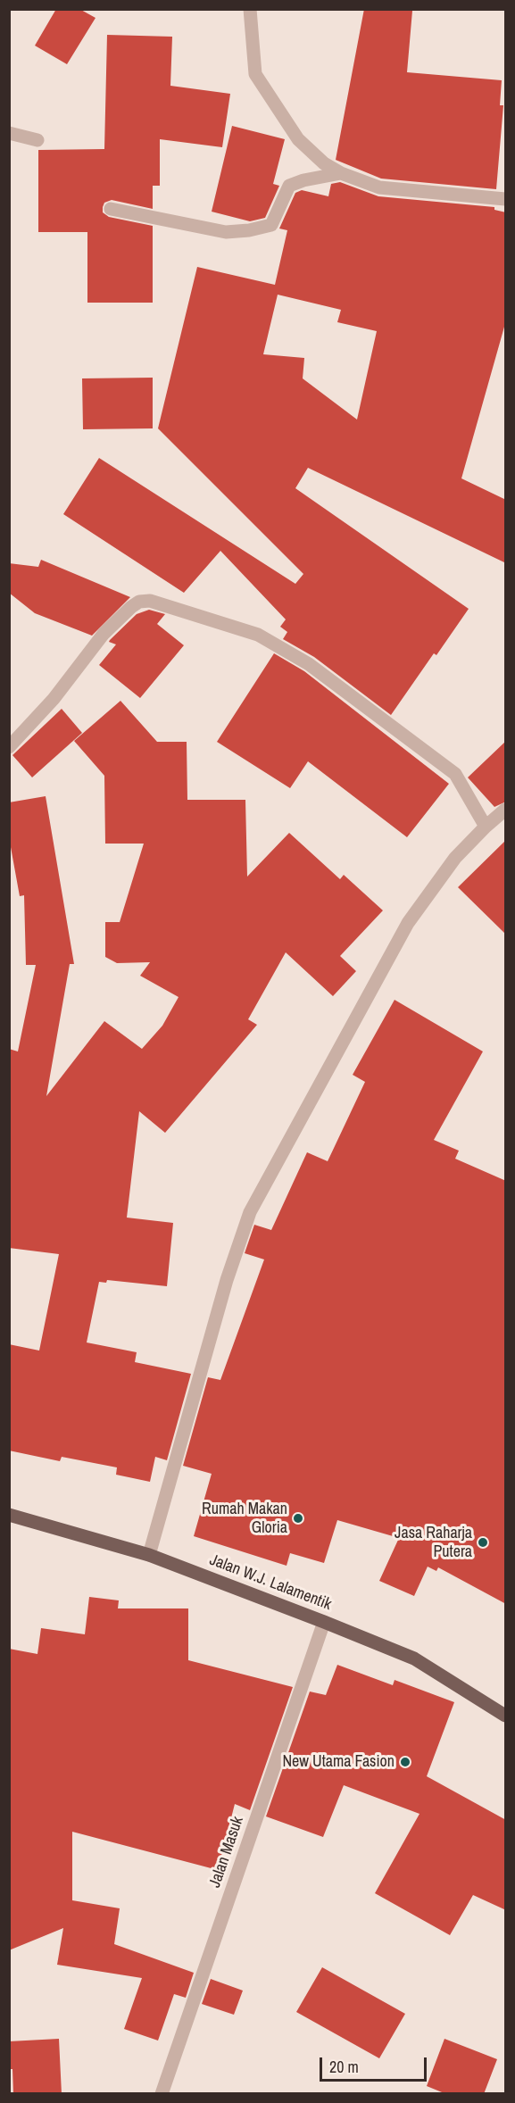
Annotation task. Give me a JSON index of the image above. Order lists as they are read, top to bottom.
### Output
{
  "streets": {
    "main road": ["Jalan W.J. Lalamentik"],
    "street": ["Jalan Masuk"]
  },
  "crossings": [
    ["Jalan W.J. Lalamentik", "Jalan Masuk"]
  ],
  "places": ["Rumah Makan Gloria", "Jasa Raharja Putera", "New Utama Fasion"],
  "scale_bar": "20 m"
}
